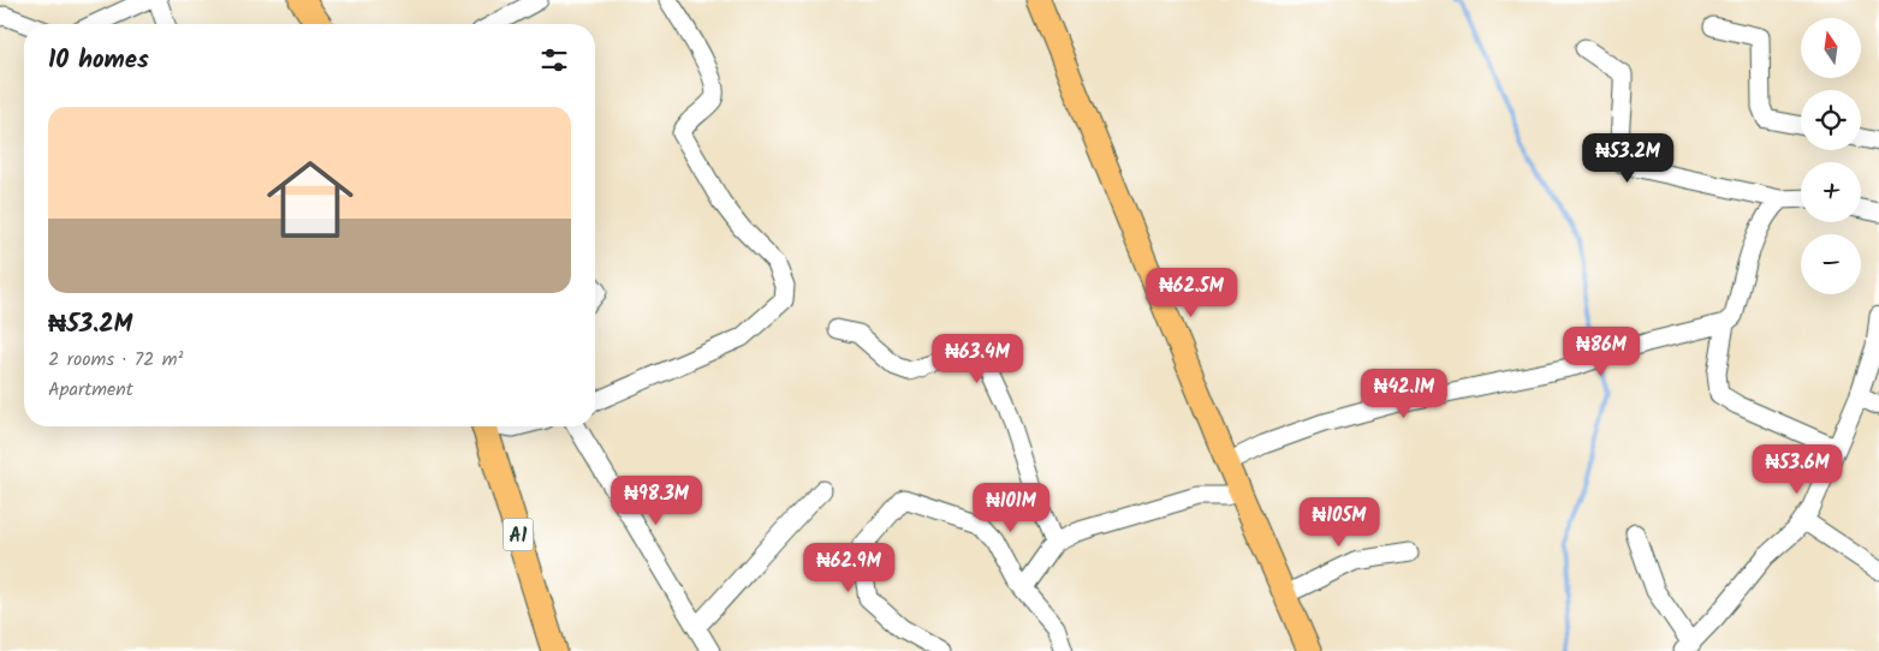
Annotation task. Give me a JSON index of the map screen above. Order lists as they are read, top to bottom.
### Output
{
  "streets": {
    "highway": ["A1"]
  },
  "north": "top",
  "page": {
    "map_buttons": ["+", "−"],
    "heading": "10 homes",
    "list": [
      {
        "name": "₦53.2M",
        "note": "2 rooms · 72 m² · Apartment"
      }
    ],
    "price": [
      "₦53.2M",
      "₦62.5M",
      "₦86M",
      "₦63.4M",
      "₦42.1M",
      "₦53.6M",
      "₦98.3M",
      "₦101M",
      "₦105M",
      "₦62.9M"
    ]
  }
}
